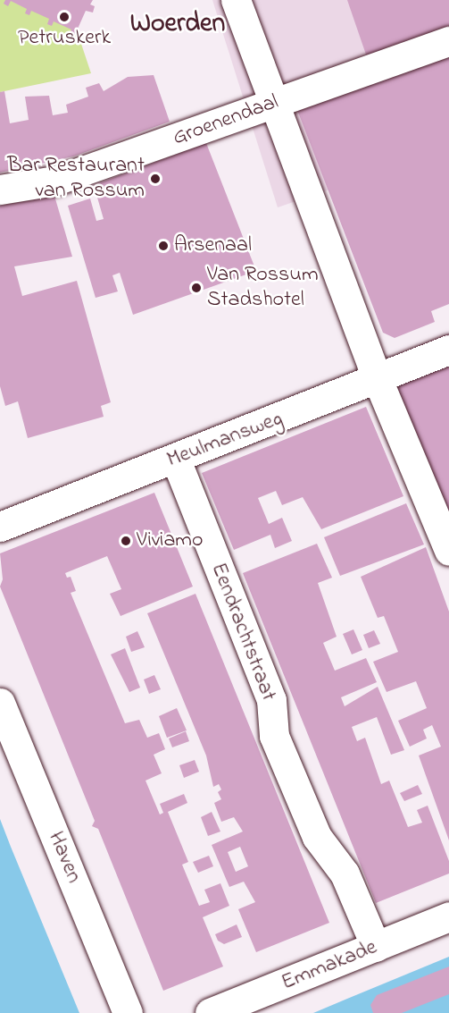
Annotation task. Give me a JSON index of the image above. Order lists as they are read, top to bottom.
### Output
{
  "streets": {
    "street": [
      "Groenendaal",
      "Meulmansweg",
      "Eendrachtstraat",
      "Haven",
      "Emmakade"
    ]
  },
  "crossings": [
    ["Meulmansweg", "Eendrachtstraat"],
    ["Eendrachtstraat", "Emmakade"]
  ],
  "districts": ["Woerden"],
  "places": [
    "Petruskerk",
    "Bar Restaurant van Rossum",
    "Arsenaal",
    "Van Rossum Stadshotel",
    "Viviamo"
  ]
}
